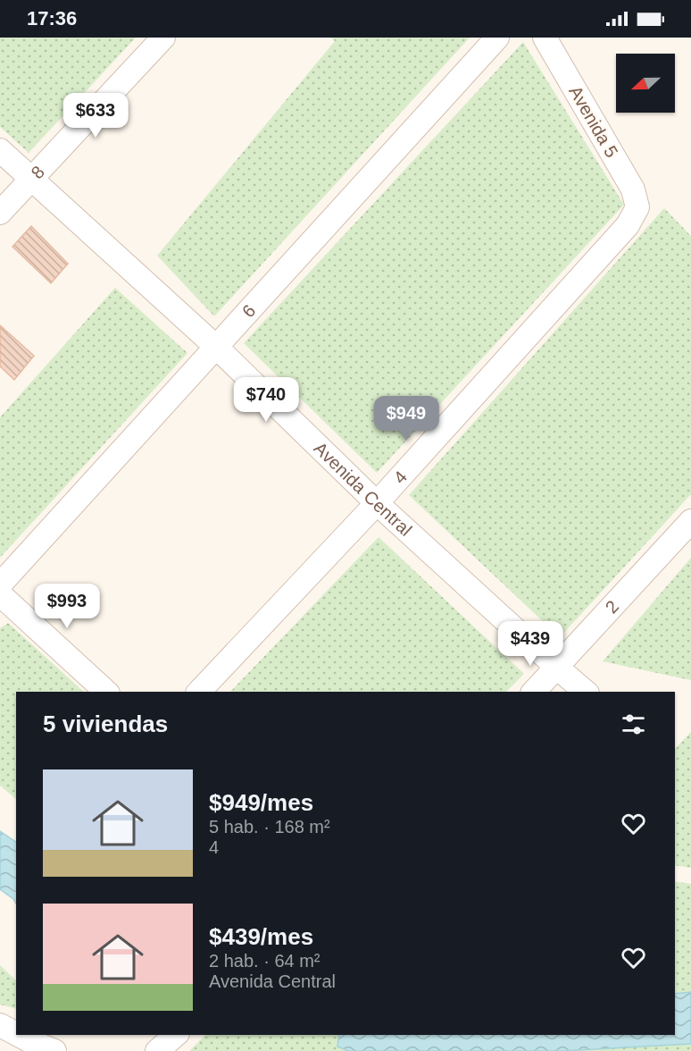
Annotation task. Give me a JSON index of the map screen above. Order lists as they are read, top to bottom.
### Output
{
  "streets": {
    "street": [
      "Avenida 5",
      "8",
      "6",
      "4",
      "Avenida Central",
      "2"
    ]
  },
  "crossings": [
    ["Avenida 5", "4"],
    ["8", "Avenida Central"],
    ["6", "Avenida Central"],
    ["4", "Avenida Central"],
    ["Avenida Central", "2"]
  ],
  "north": "left",
  "page": {
    "status": "17:36",
    "price": [
      "$633",
      "$740",
      "$949",
      "$993",
      "$439"
    ],
    "heading": "5 viviendas",
    "list": [
      {
        "name": "$949/mes",
        "note": "5 hab. · 168 m² · 4"
      },
      {
        "name": "$439/mes",
        "note": "2 hab. · 64 m² · Avenida Central"
      }
    ]
  }
}
